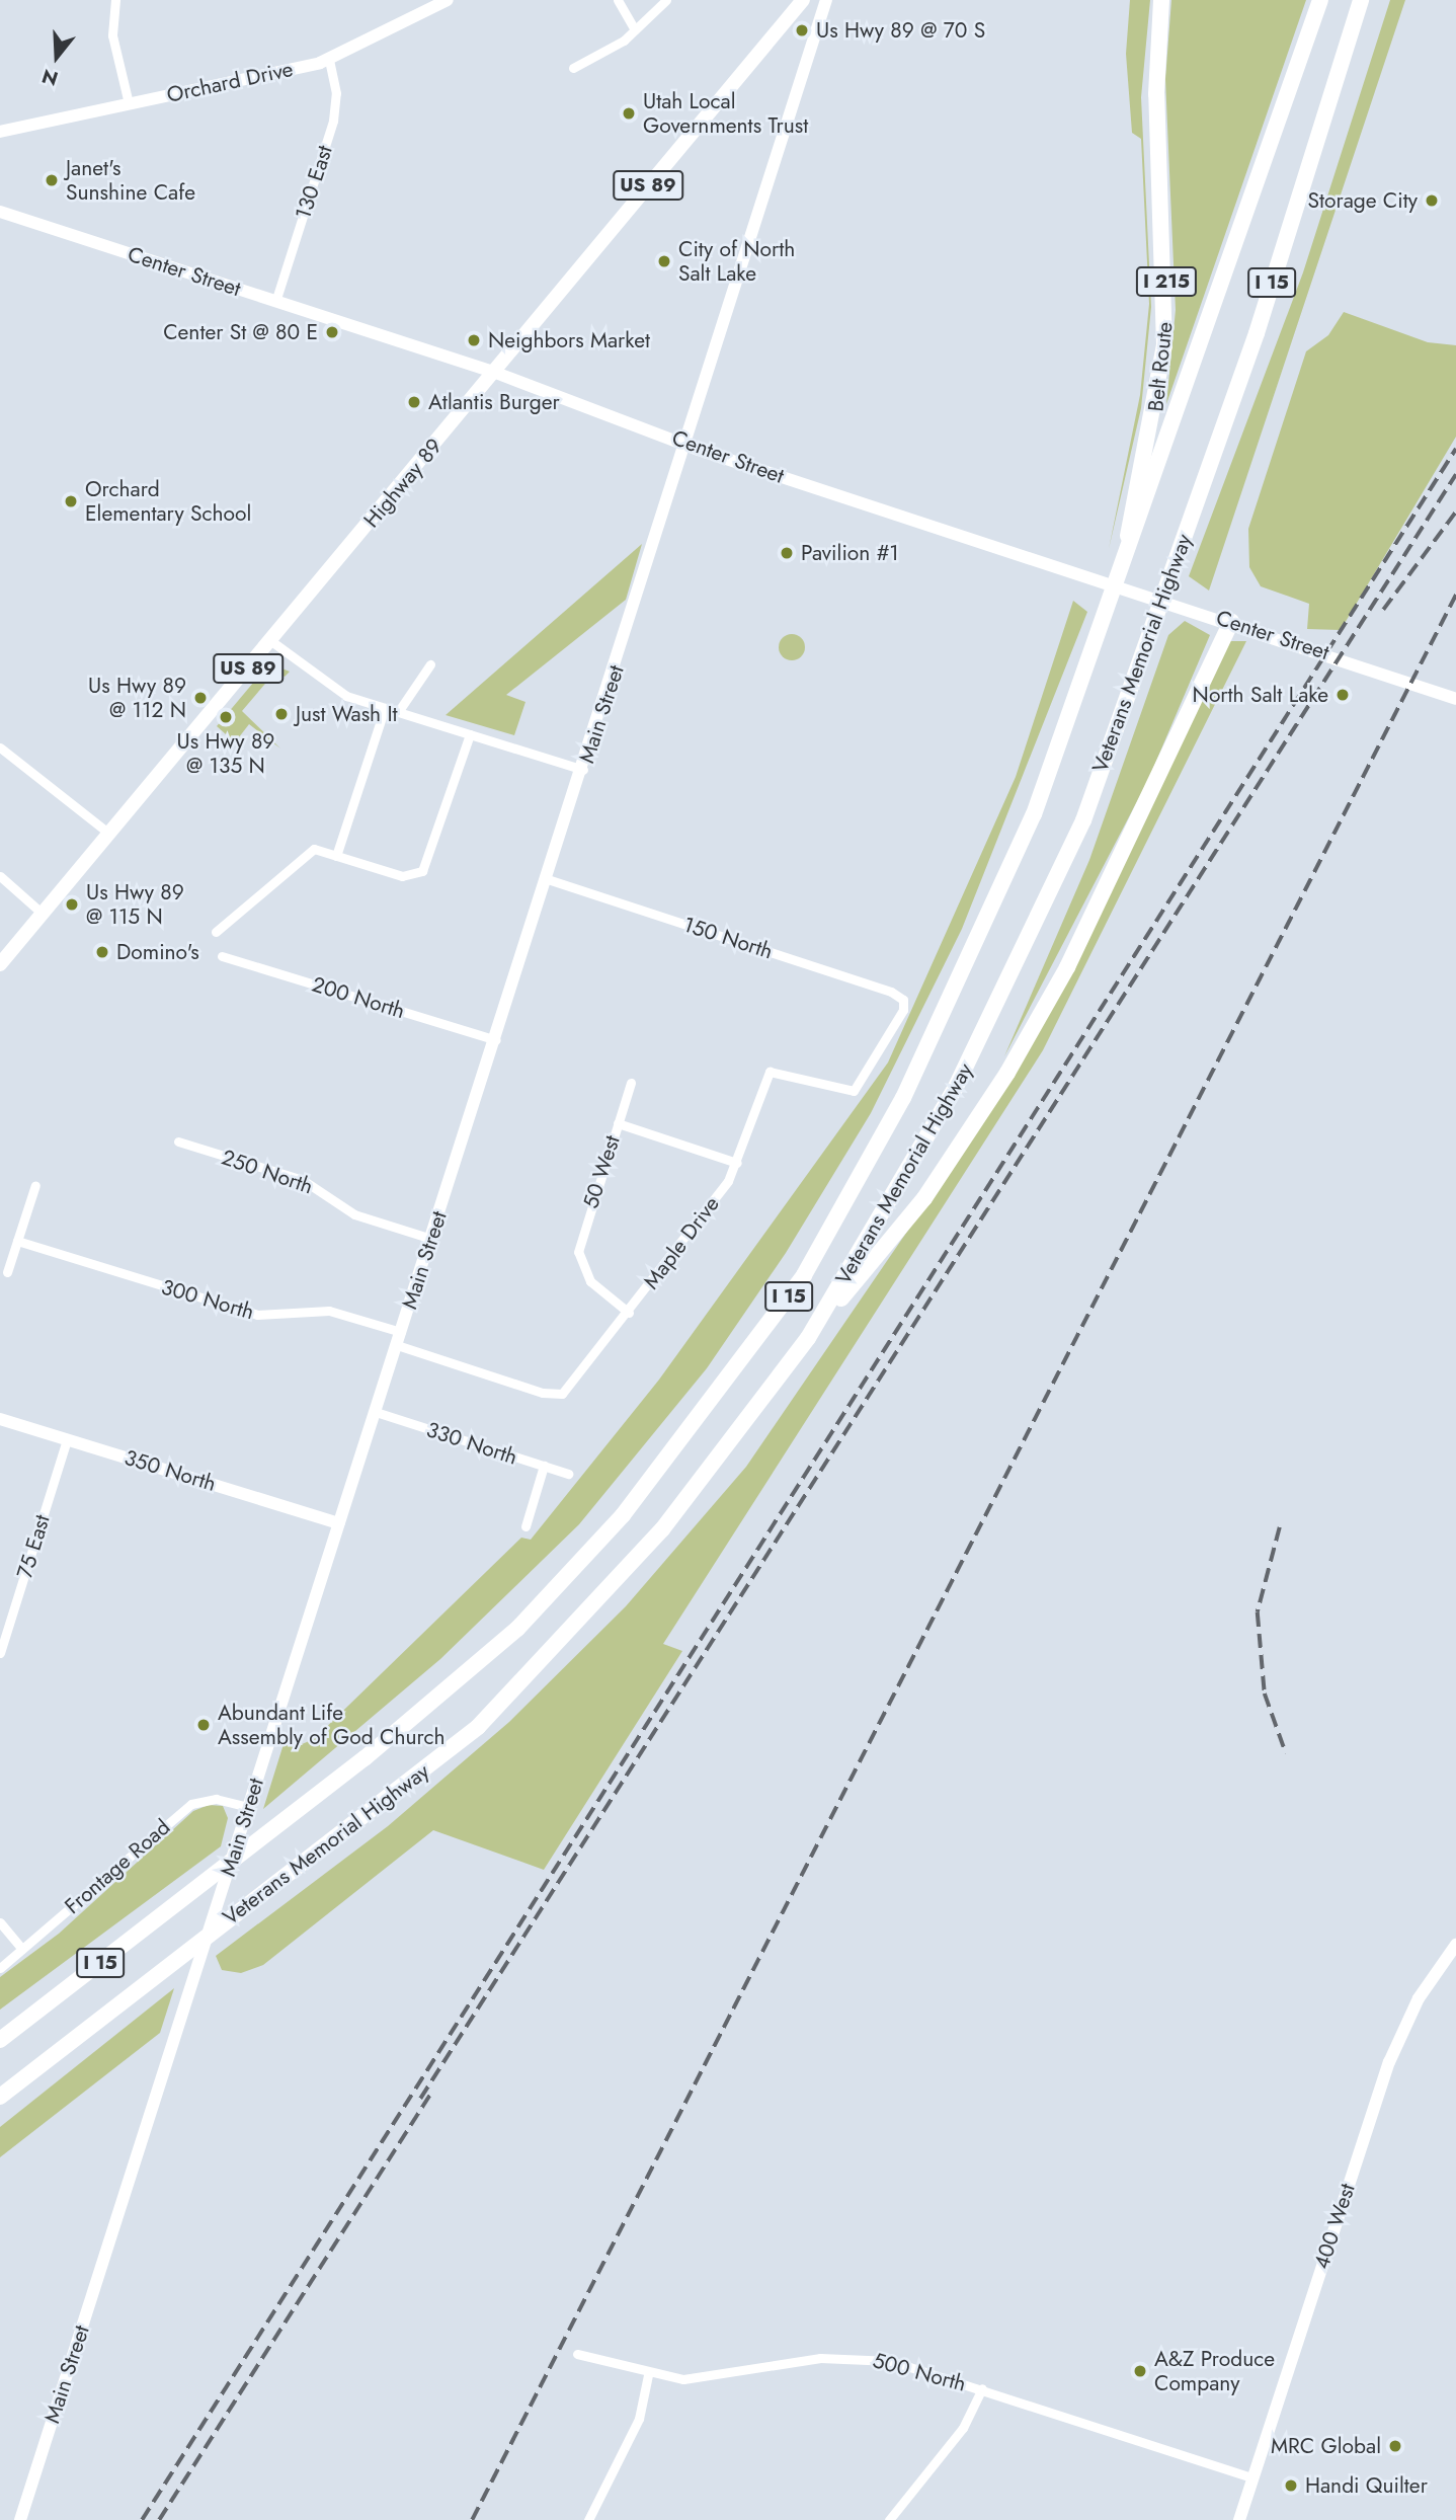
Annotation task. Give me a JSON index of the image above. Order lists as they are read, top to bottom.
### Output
{
  "streets": {
    "highway": [
      "I 215",
      "I 15",
      "Belt Route",
      "Veterans Memorial Highway"
    ],
    "main road": ["US 89", "Highway 89"],
    "street": [
      "Orchard Drive",
      "130 East",
      "Center Street",
      "Main Street",
      "150 North",
      "200 North",
      "250 North",
      "50 West",
      "Maple Drive",
      "300 North",
      "330 North",
      "350 North",
      "75 East",
      "Frontage Road",
      "400 West",
      "500 North"
    ]
  },
  "crossings": [
    ["Orchard Drive", "130 East"],
    ["130 East", "Center Street"],
    ["Center Street", "Highway 89"],
    ["Center Street", "Main Street"],
    ["Belt Route", "Veterans Memorial Highway"],
    ["Main Street", "150 North"],
    ["Main Street", "200 North"],
    ["Main Street", "250 North"],
    ["Main Street", "300 North"],
    ["Main Street", "330 North"],
    ["Main Street", "350 North"],
    ["Main Street", "Frontage Road"],
    ["150 North", "Maple Drive"],
    ["50 West", "Maple Drive"],
    ["Maple Drive", "300 North"],
    ["350 North", "75 East"],
    ["400 West", "500 North"]
  ],
  "places": [
    "Us Hwy 89 @ 70 S",
    "Utah Local Governments Trust",
    "Janet's Sunshine Cafe",
    "Storage City",
    "City of North Salt Lake",
    "Center St @ 80 E",
    "Neighbors Market",
    "Atlantis Burger",
    "Orchard Elementary School",
    "Pavilion #1",
    "North Salt Lake",
    "Us Hwy 89 @ 112 N",
    "Just Wash It",
    "Us Hwy 89 @ 135 N",
    "Us Hwy 89 @ 115 N",
    "Domino's",
    "Abundant Life Assembly of God Church",
    "A&Z Produce Company",
    "MRC Global",
    "Handi Quilter"
  ],
  "north": "bottom"
}
